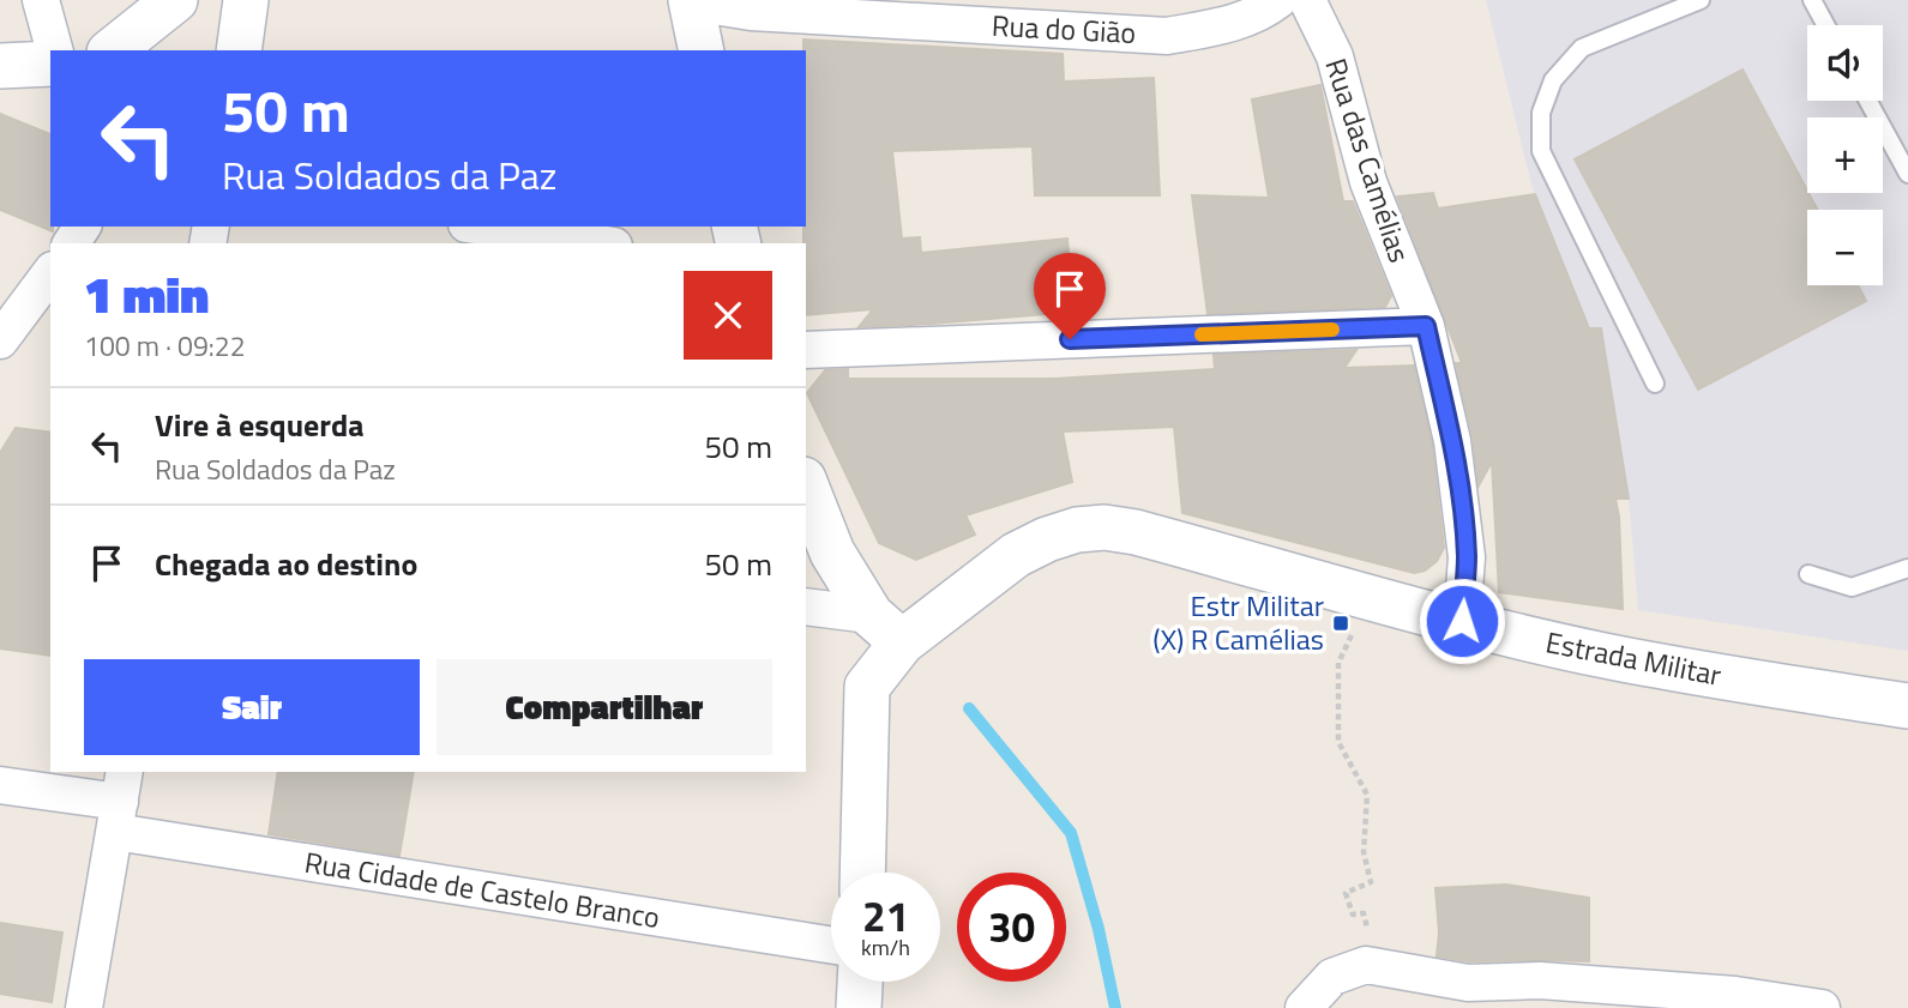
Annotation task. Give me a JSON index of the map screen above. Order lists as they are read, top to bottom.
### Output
{
  "streets": {
    "street": [
      "Rua do Gião",
      "Rua das Camélias",
      "Estrada Militar",
      "Rua Cidade de Castelo Branco"
    ]
  },
  "crossings": [
    ["Rua das Camélias", "Estrada Militar"]
  ],
  "places": {
    "transit": ["Estr Militar (X) R Camélias"]
  },
  "page": {
    "map_buttons": ["+", "−"],
    "turn": ["50 m", "Rua Soldados da Paz"],
    "heading": ["1 min", "100 m · 09:22"],
    "list": [
      {
        "name": "Vire à esquerda",
        "note": "Rua Soldados da Paz",
        "value": "50 m"
      },
      {
        "name": "Chegada ao destino",
        "value": "50 m"
      }
    ],
    "buttons": ["Sair", "Compartilhar"],
    "speed": "21 km/h",
    "limit": "30"
  }
}
